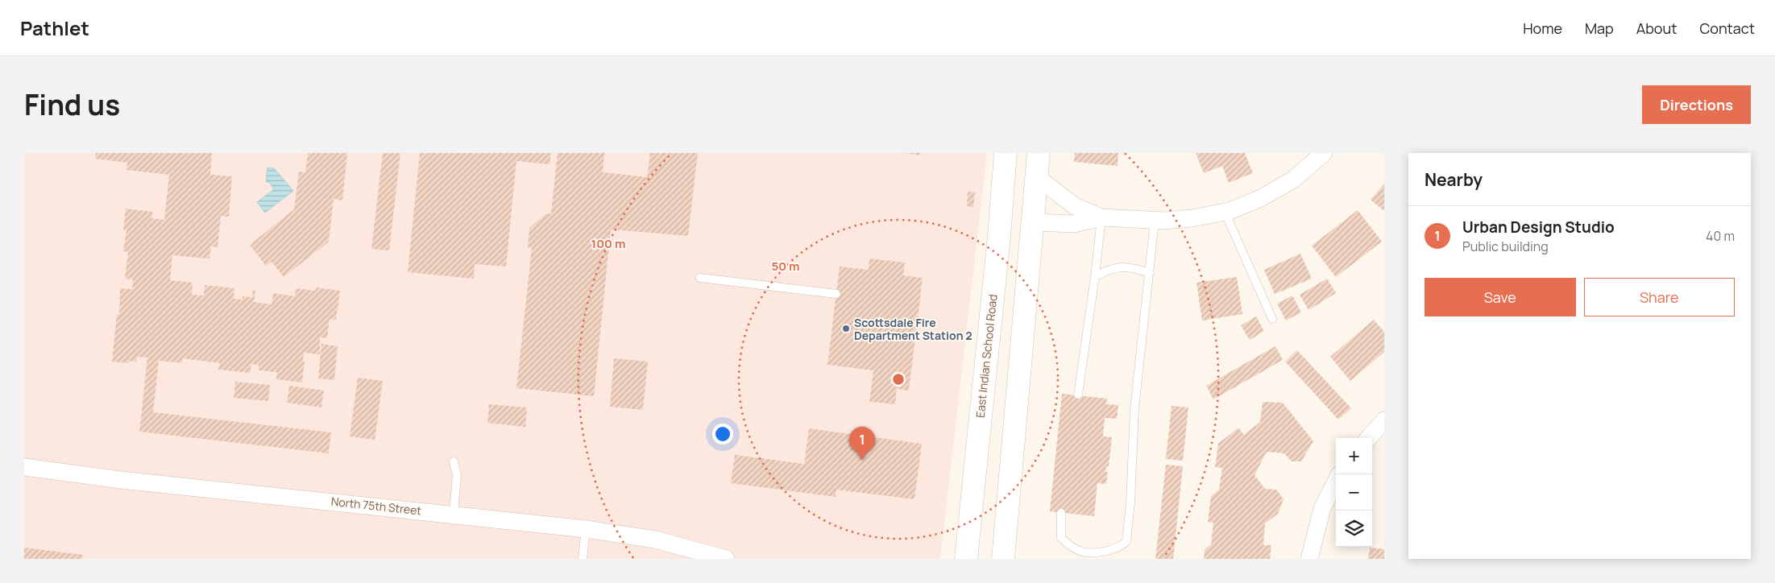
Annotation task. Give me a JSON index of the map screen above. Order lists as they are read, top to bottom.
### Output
{
  "streets": {
    "main road": ["East Indian School Road"],
    "street": ["North 75th Street"]
  },
  "places": ["Scottsdale Fire Department Station 2"],
  "page": {
    "header": "Pathlet",
    "nav": [
      "Home",
      "Map",
      "About",
      "Contact"
    ],
    "title": "Find us",
    "buttons": [
      "Directions",
      ["Save", "Share"]
    ],
    "heading": "Nearby",
    "list": [
      {
        "mark": "1",
        "name": "Urban Design Studio",
        "note": "Public building",
        "value": "40 m"
      }
    ],
    "pins": "1",
    "map_buttons": ["+", "−"]
  },
  "rings": ["100 m", "50 m"]
}
